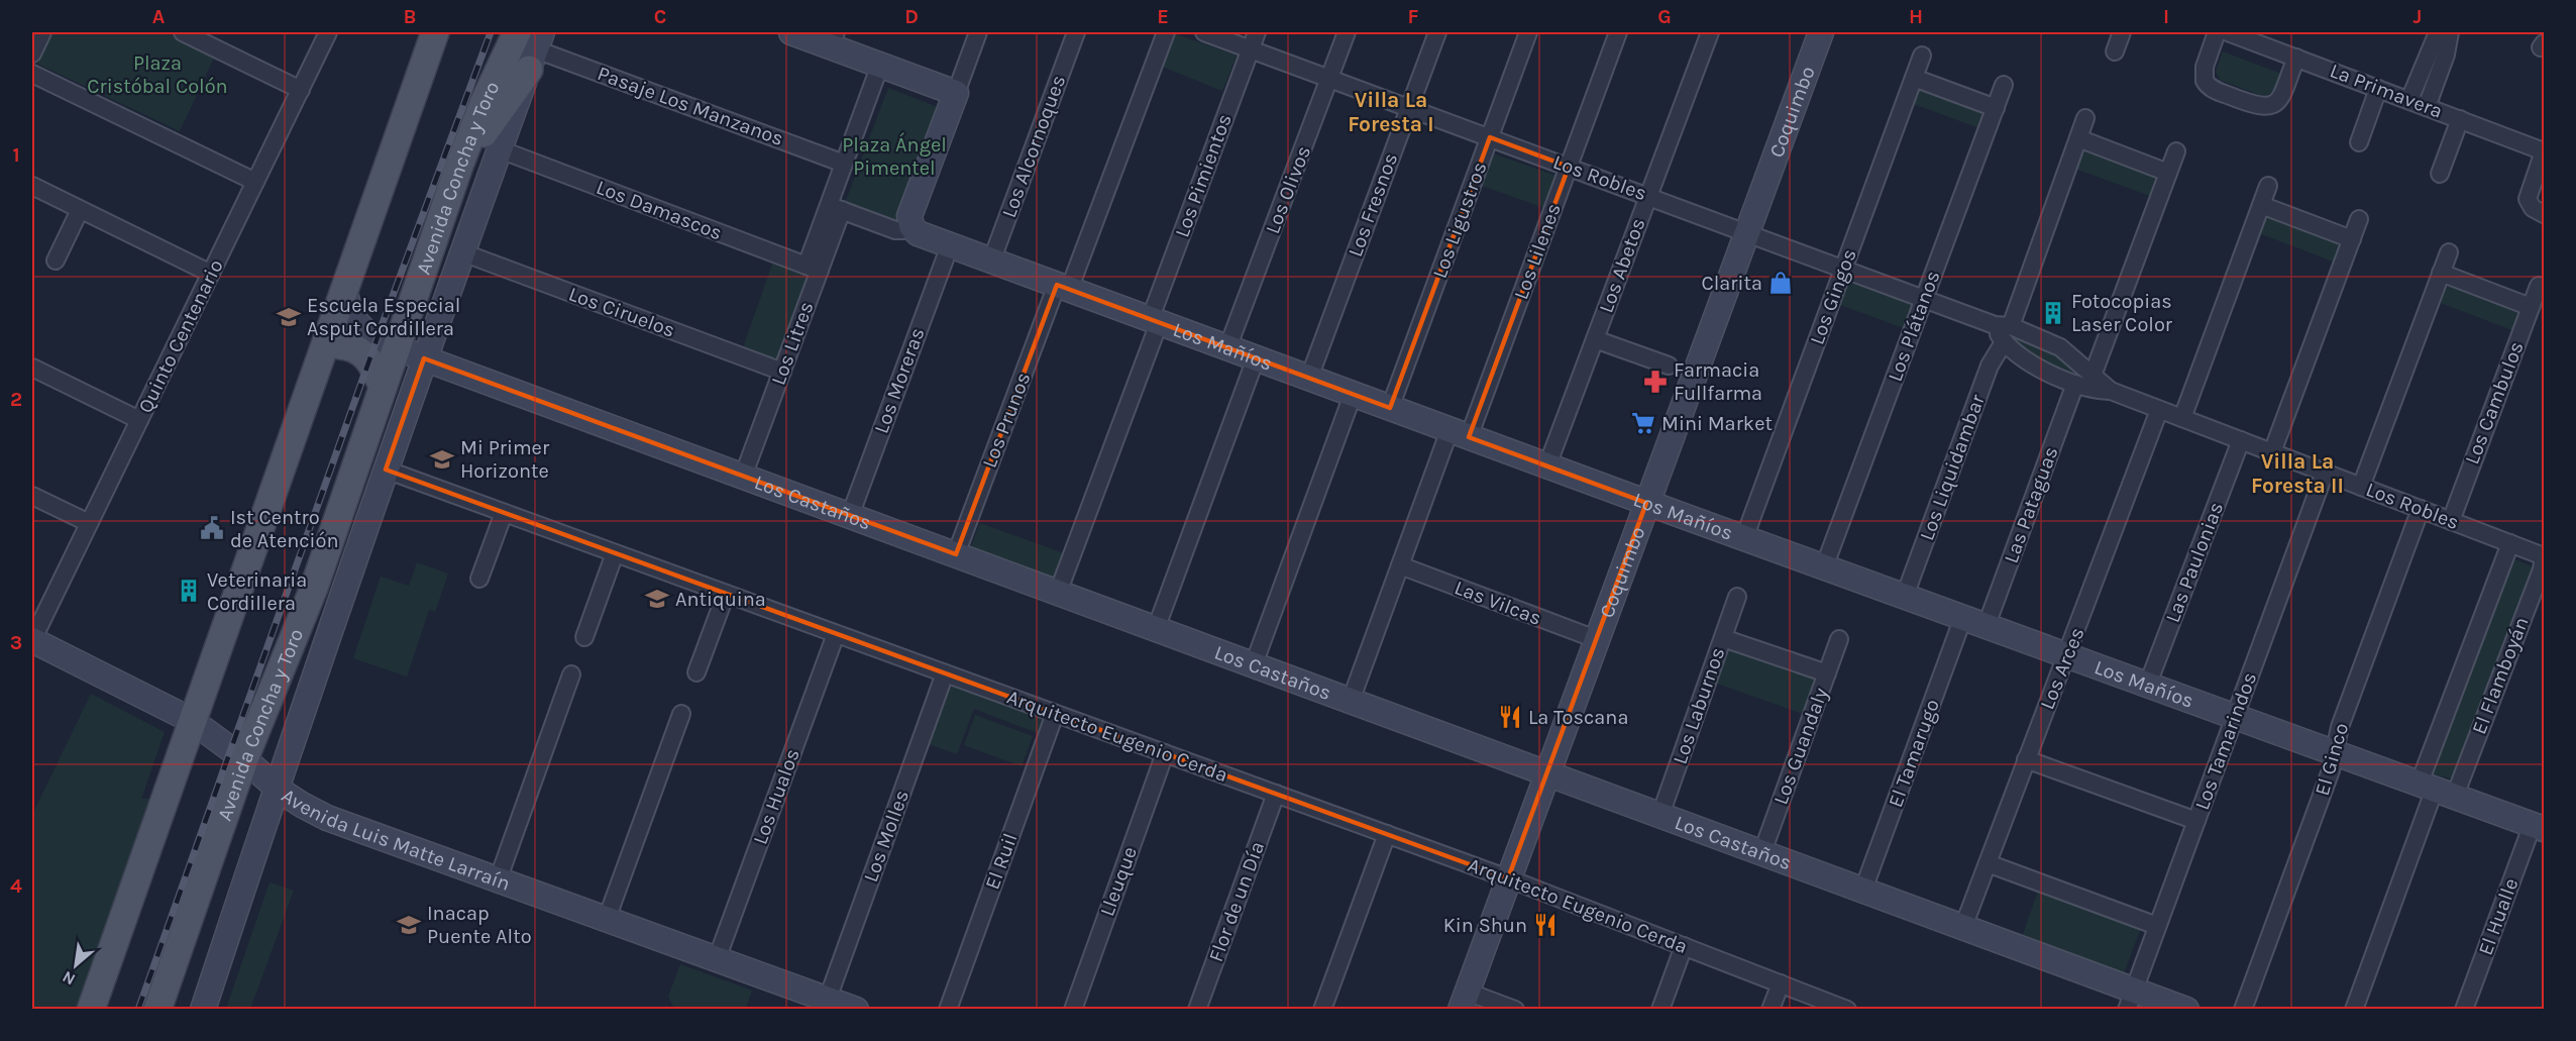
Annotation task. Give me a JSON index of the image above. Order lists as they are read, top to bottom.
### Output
{
  "streets": {
    "main road": ["Avenida Concha y Toro"],
    "street": [
      "La Primavera",
      "Pasaje Los Manzanos",
      "Coquimbo",
      "Los Alcornoques",
      "Los Pimientos",
      "Los Robles",
      "Los Olivos",
      "Los Fresnos",
      "Los Damascos",
      "Los Ligustros",
      "Los Lilenes",
      "Los Abetos",
      "Los Gingos",
      "Los Ciruelos",
      "Los Plátanos",
      "Quinto Centenario",
      "Los Litres",
      "Los Mañíos",
      "Los Moreras",
      "Los Cambulos",
      "Los Prunos",
      "Los Liquidambar",
      "Los Castaños",
      "Las Pataguas",
      "Las Paulonias",
      "Las Vilcas",
      "Los Arces",
      "El Flamboyán",
      "Los Laburnos",
      "Arquitecto Eugenio Cerda",
      "Los Tamarindos",
      "Los Guandaly",
      "El Tamarugo",
      "El Ginco",
      "Los Hualos",
      "Los Molles",
      "Avenida Luis Matte Larraín",
      "El Ruil",
      "Lleuque",
      "Flor de un Día",
      "El Hualle"
    ]
  },
  "crossings": [
    ["Pasaje Los Manzanos", "Avenida Concha y Toro"],
    ["Pasaje Los Manzanos", "Los Litres"],
    ["Coquimbo", "Los Robles"],
    ["Coquimbo", "Los Mañíos"],
    ["Coquimbo", "Los Castaños"],
    ["Coquimbo", "Las Vilcas"],
    ["Coquimbo", "Arquitecto Eugenio Cerda"],
    ["Los Alcornoques", "Los Mañíos"],
    ["Los Pimientos", "Los Robles"],
    ["Los Pimientos", "Los Mañíos"],
    ["Los Pimientos", "Los Castaños"],
    ["Avenida Concha y Toro", "Los Damascos"],
    ["Avenida Concha y Toro", "Los Ciruelos"],
    ["Avenida Concha y Toro", "Los Castaños"],
    ["Avenida Concha y Toro", "Arquitecto Eugenio Cerda"],
    ["Avenida Concha y Toro", "Avenida Luis Matte Larraín"],
    ["Los Robles", "Los Olivos"],
    ["Los Robles", "Los Fresnos"],
    ["Los Robles", "Los Ligustros"],
    ["Los Robles", "Los Lilenes"],
    ["Los Robles", "Los Abetos"],
    ["Los Robles", "Los Gingos"],
    ["Los Robles", "Los Plátanos"],
    ["Los Robles", "Los Cambulos"],
    ["Los Robles", "Los Liquidambar"],
    ["Los Robles", "Las Pataguas"],
    ["Los Robles", "Las Paulonias"],
    ["Los Robles", "Los Arces"],
    ["Los Robles", "El Flamboyán"],
    ["Los Robles", "Los Tamarindos"],
    ["Los Robles", "El Ginco"],
    ["Los Olivos", "Los Mañíos"],
    ["Los Fresnos", "Los Mañíos"],
    ["Los Damascos", "Los Litres"],
    ["Los Ligustros", "Los Mañíos"],
    ["Los Lilenes", "Los Mañíos"],
    ["Los Lilenes", "Los Castaños"],
    ["Los Lilenes", "Las Vilcas"],
    ["Los Abetos", "Los Mañíos"],
    ["Los Gingos", "Los Mañíos"],
    ["Los Ciruelos", "Los Litres"],
    ["Los Plátanos", "Los Mañíos"],
    ["Quinto Centenario", "Avenida Luis Matte Larraín"],
    ["Los Litres", "Los Mañíos"],
    ["Los Litres", "Los Castaños"],
    ["Los Mañíos", "Los Moreras"],
    ["Los Mañíos", "Los Prunos"],
    ["Los Mañíos", "Los Liquidambar"],
    ["Los Mañíos", "Las Pataguas"],
    ["Los Mañíos", "Las Paulonias"],
    ["Los Mañíos", "Los Arces"],
    ["Los Mañíos", "El Flamboyán"],
    ["Los Mañíos", "Los Tamarindos"],
    ["Los Mañíos", "El Tamarugo"],
    ["Los Mañíos", "El Ginco"],
    ["Los Mañíos", "El Hualle"],
    ["Los Moreras", "Los Castaños"],
    ["Los Prunos", "Los Castaños"],
    ["Los Castaños", "Los Arces"],
    ["Los Castaños", "Los Laburnos"],
    ["Los Castaños", "Los Tamarindos"],
    ["Los Castaños", "Los Guandaly"],
    ["Los Castaños", "El Tamarugo"],
    ["Arquitecto Eugenio Cerda", "Los Hualos"],
    ["Arquitecto Eugenio Cerda", "Los Molles"],
    ["Arquitecto Eugenio Cerda", "El Ruil"],
    ["Arquitecto Eugenio Cerda", "Lleuque"],
    ["Arquitecto Eugenio Cerda", "Flor de un Día"],
    ["Los Hualos", "Avenida Luis Matte Larraín"],
    ["Los Molles", "Avenida Luis Matte Larraín"]
  ],
  "districts": ["Villa La Foresta I", "Villa La Foresta II"],
  "parks": ["Plaza Cristóbal Colón", "Plaza Ángel Pimentel"],
  "places": {
    "shop": ["Clarita"],
    "building": ["Fotocopias Laser Color", "Veterinaria Cordillera"],
    "school or university": [
      "Escuela Especial Asput Cordillera",
      "Mi Primer Horizonte",
      "Antiquina",
      "Inacap Puente Alto"
    ],
    "pharmacy": ["Farmacia Fullfarma"],
    "supermarket": ["Mini Market"],
    "public building": ["Ist Centro de Atención"],
    "restaurant": ["La Toscana", "Kin Shun"]
  },
  "north": "bottom left",
  "grid": {
    "columns": [
      "A",
      "B",
      "C",
      "D",
      "E",
      "F",
      "G",
      "H",
      "I",
      "J"
    ],
    "rows": [
      "1",
      "2",
      "3",
      "4"
    ]
  }
}
